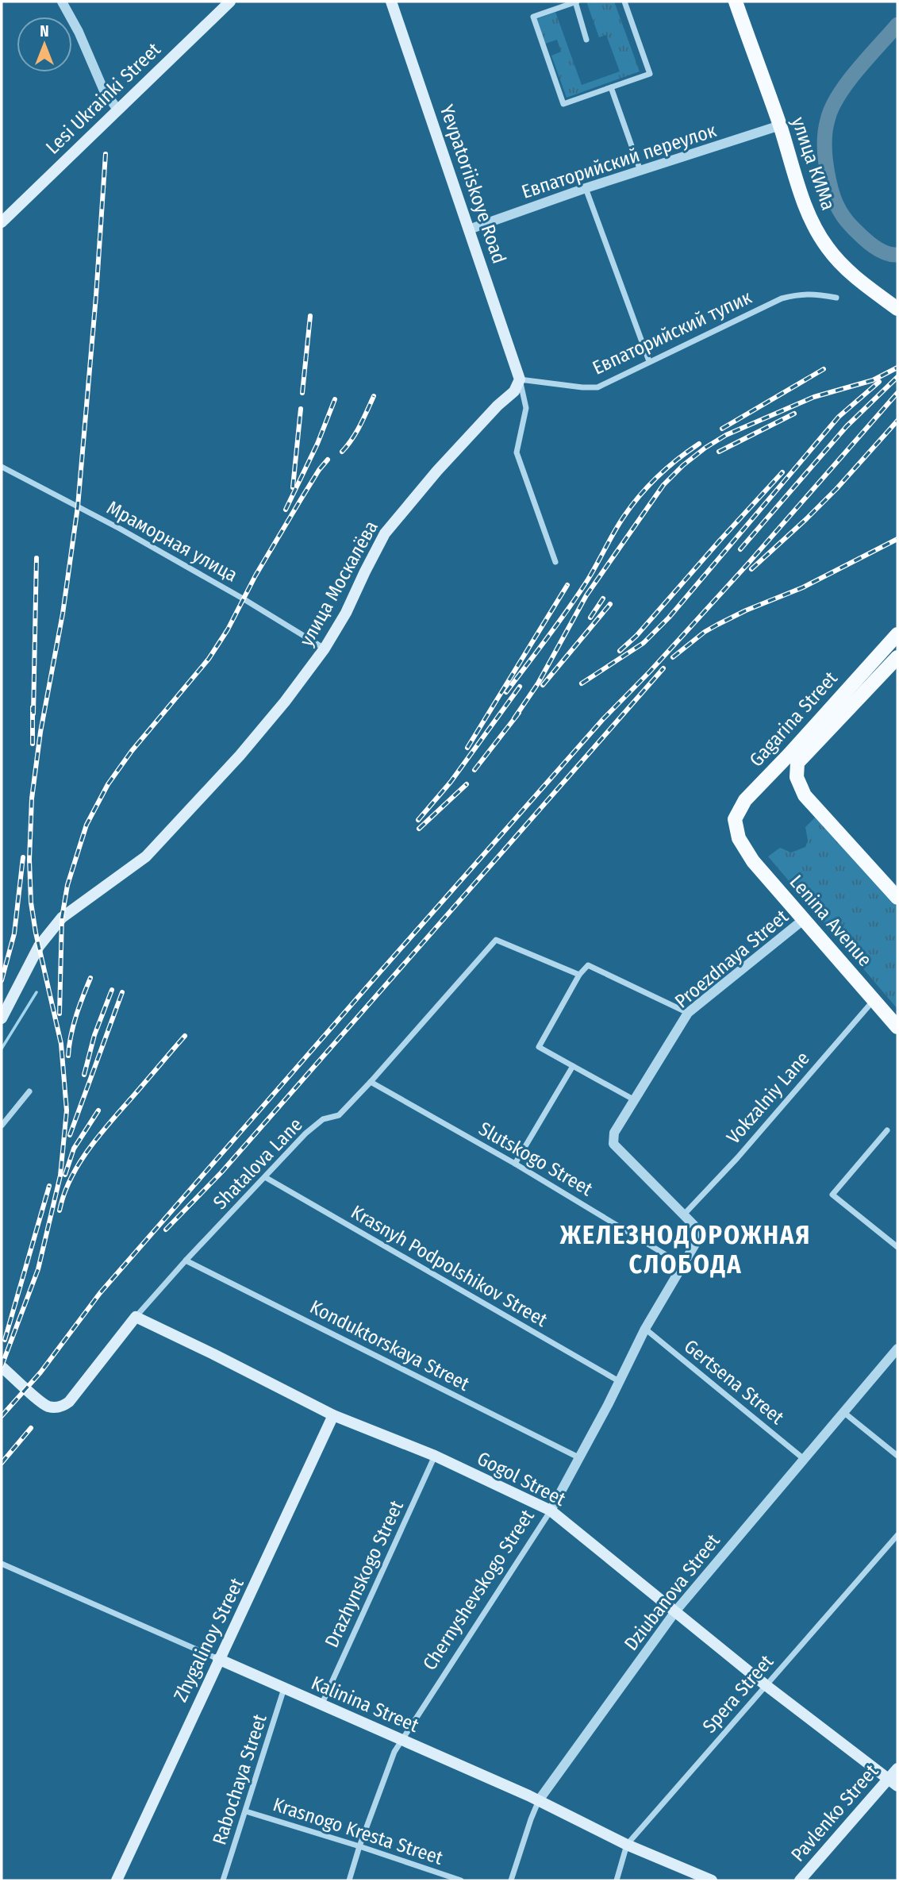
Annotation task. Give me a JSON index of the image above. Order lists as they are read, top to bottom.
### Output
{
  "streets": {
    "main road": [
      "Lesi Ukrainki Street",
      "улица КИМа",
      "Yevpatoriiskoye Road",
      "улица Москалёва",
      "Gagarina Street",
      "Lenina Avenue",
      "Gogol Street",
      "Zhygalinoy Street",
      "Kalinina Street",
      "Pavlenko Street"
    ],
    "street": [
      "Евпаторийский переулок",
      "Евпаторийский тупик",
      "Мраморная улица",
      "Proezdnaya Street",
      "Vokzalniy Lane",
      "Slutskogo Street",
      "Shatalova Lane",
      "Krasnyh Podpolshikov Street",
      "Konduktorskaya Street",
      "Gertsena Street",
      "Drazhynskogo Street",
      "Chernyshevskogo Street",
      "Dziubanova Street",
      "Spera Street",
      "Rabochaya Street",
      "Krasnogo Kresta Street"
    ]
  },
  "crossings": [
    ["Евпаторийский переулок", "улица КИМа"],
    ["Евпаторийский переулок", "Yevpatoriiskoye Road"],
    ["Yevpatoriiskoye Road", "Евпаторийский тупик"],
    ["Yevpatoriiskoye Road", "улица Москалёва"],
    ["Евпаторийский тупик", "улица Москалёва"],
    ["Мраморная улица", "улица Москалёва"],
    ["Gagarina Street", "Lenina Avenue"],
    ["Lenina Avenue", "Proezdnaya Street"],
    ["Lenina Avenue", "Vokzalniy Lane"],
    ["Proezdnaya Street", "Vokzalniy Lane"],
    ["Proezdnaya Street", "Chernyshevskogo Street"],
    ["Slutskogo Street", "Shatalova Lane"],
    ["Slutskogo Street", "Chernyshevskogo Street"],
    ["Shatalova Lane", "Krasnyh Podpolshikov Street"],
    ["Shatalova Lane", "Konduktorskaya Street"],
    ["Shatalova Lane", "Gogol Street"],
    ["Krasnyh Podpolshikov Street", "Chernyshevskogo Street"],
    ["Konduktorskaya Street", "Chernyshevskogo Street"],
    ["Gertsena Street", "Chernyshevskogo Street"],
    ["Gertsena Street", "Dziubanova Street"],
    ["Gogol Street", "Drazhynskogo Street"],
    ["Gogol Street", "Chernyshevskogo Street"],
    ["Gogol Street", "Dziubanova Street"],
    ["Gogol Street", "Zhygalinoy Street"],
    ["Gogol Street", "Spera Street"],
    ["Gogol Street", "Pavlenko Street"],
    ["Drazhynskogo Street", "Kalinina Street"],
    ["Chernyshevskogo Street", "Kalinina Street"],
    ["Chernyshevskogo Street", "Krasnogo Kresta Street"],
    ["Dziubanova Street", "Kalinina Street"],
    ["Zhygalinoy Street", "Kalinina Street"],
    ["Spera Street", "Kalinina Street"],
    ["Kalinina Street", "Rabochaya Street"],
    ["Rabochaya Street", "Krasnogo Kresta Street"]
  ],
  "districts": ["ЖЕЛЕЗНОДОРОЖНАЯ СЛОБОДА"],
  "north": "top"
}
